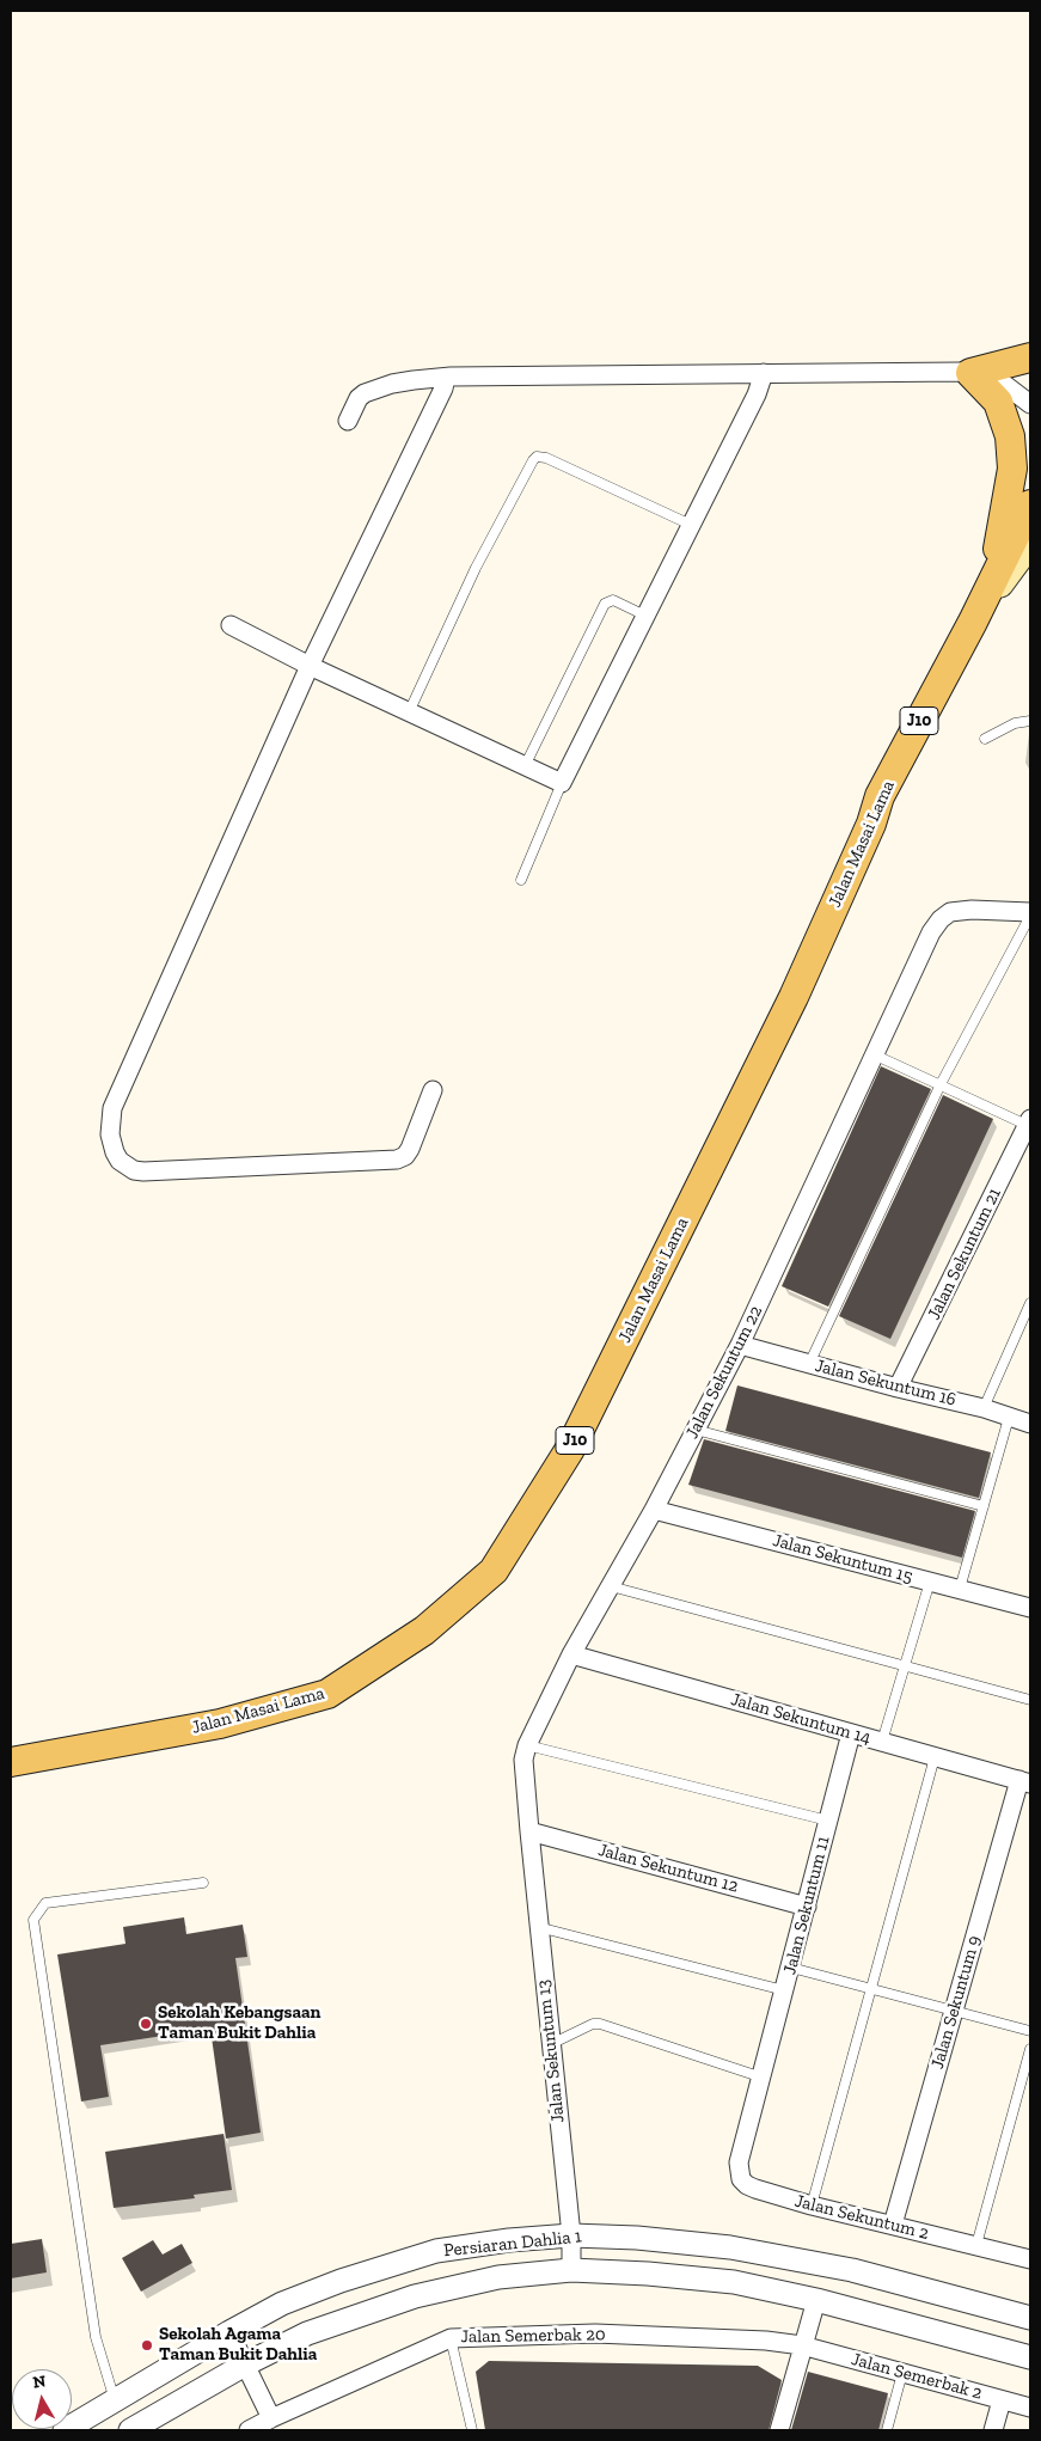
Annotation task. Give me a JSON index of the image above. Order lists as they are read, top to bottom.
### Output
{
  "streets": {
    "main road": ["J10", "Jalan Masai Lama"],
    "street": [
      "Jalan Sekuntum 21",
      "Jalan Sekuntum 22",
      "Jalan Sekuntum 16",
      "Jalan Sekuntum 15",
      "Jalan Sekuntum 14",
      "Jalan Sekuntum 12",
      "Jalan Sekuntum 11",
      "Jalan Sekuntum 9",
      "Jalan Sekuntum 13",
      "Jalan Sekuntum 2",
      "Persiaran Dahlia 1",
      "Jalan Semerbak 20",
      "Jalan Semerbak 2"
    ]
  },
  "crossings": [
    ["Jalan Sekuntum 21", "Jalan Sekuntum 16"],
    ["Jalan Sekuntum 22", "Jalan Sekuntum 16"],
    ["Jalan Sekuntum 22", "Jalan Sekuntum 15"],
    ["Jalan Sekuntum 22", "Jalan Sekuntum 14"],
    ["Jalan Sekuntum 22", "Jalan Sekuntum 12"],
    ["Jalan Sekuntum 22", "Jalan Sekuntum 13"],
    ["Jalan Sekuntum 14", "Jalan Sekuntum 11"],
    ["Jalan Sekuntum 14", "Jalan Sekuntum 9"],
    ["Jalan Sekuntum 12", "Jalan Sekuntum 11"],
    ["Jalan Sekuntum 12", "Jalan Sekuntum 13"],
    ["Jalan Sekuntum 11", "Jalan Sekuntum 2"],
    ["Jalan Sekuntum 9", "Jalan Sekuntum 2"],
    ["Jalan Sekuntum 13", "Persiaran Dahlia 1"],
    ["Jalan Semerbak 20", "Jalan Semerbak 2"]
  ],
  "places": ["Sekolah Kebangsaan Taman Bukit Dahlia", "Sekolah Agama Taman Bukit Dahlia"],
  "north": "top"
}
